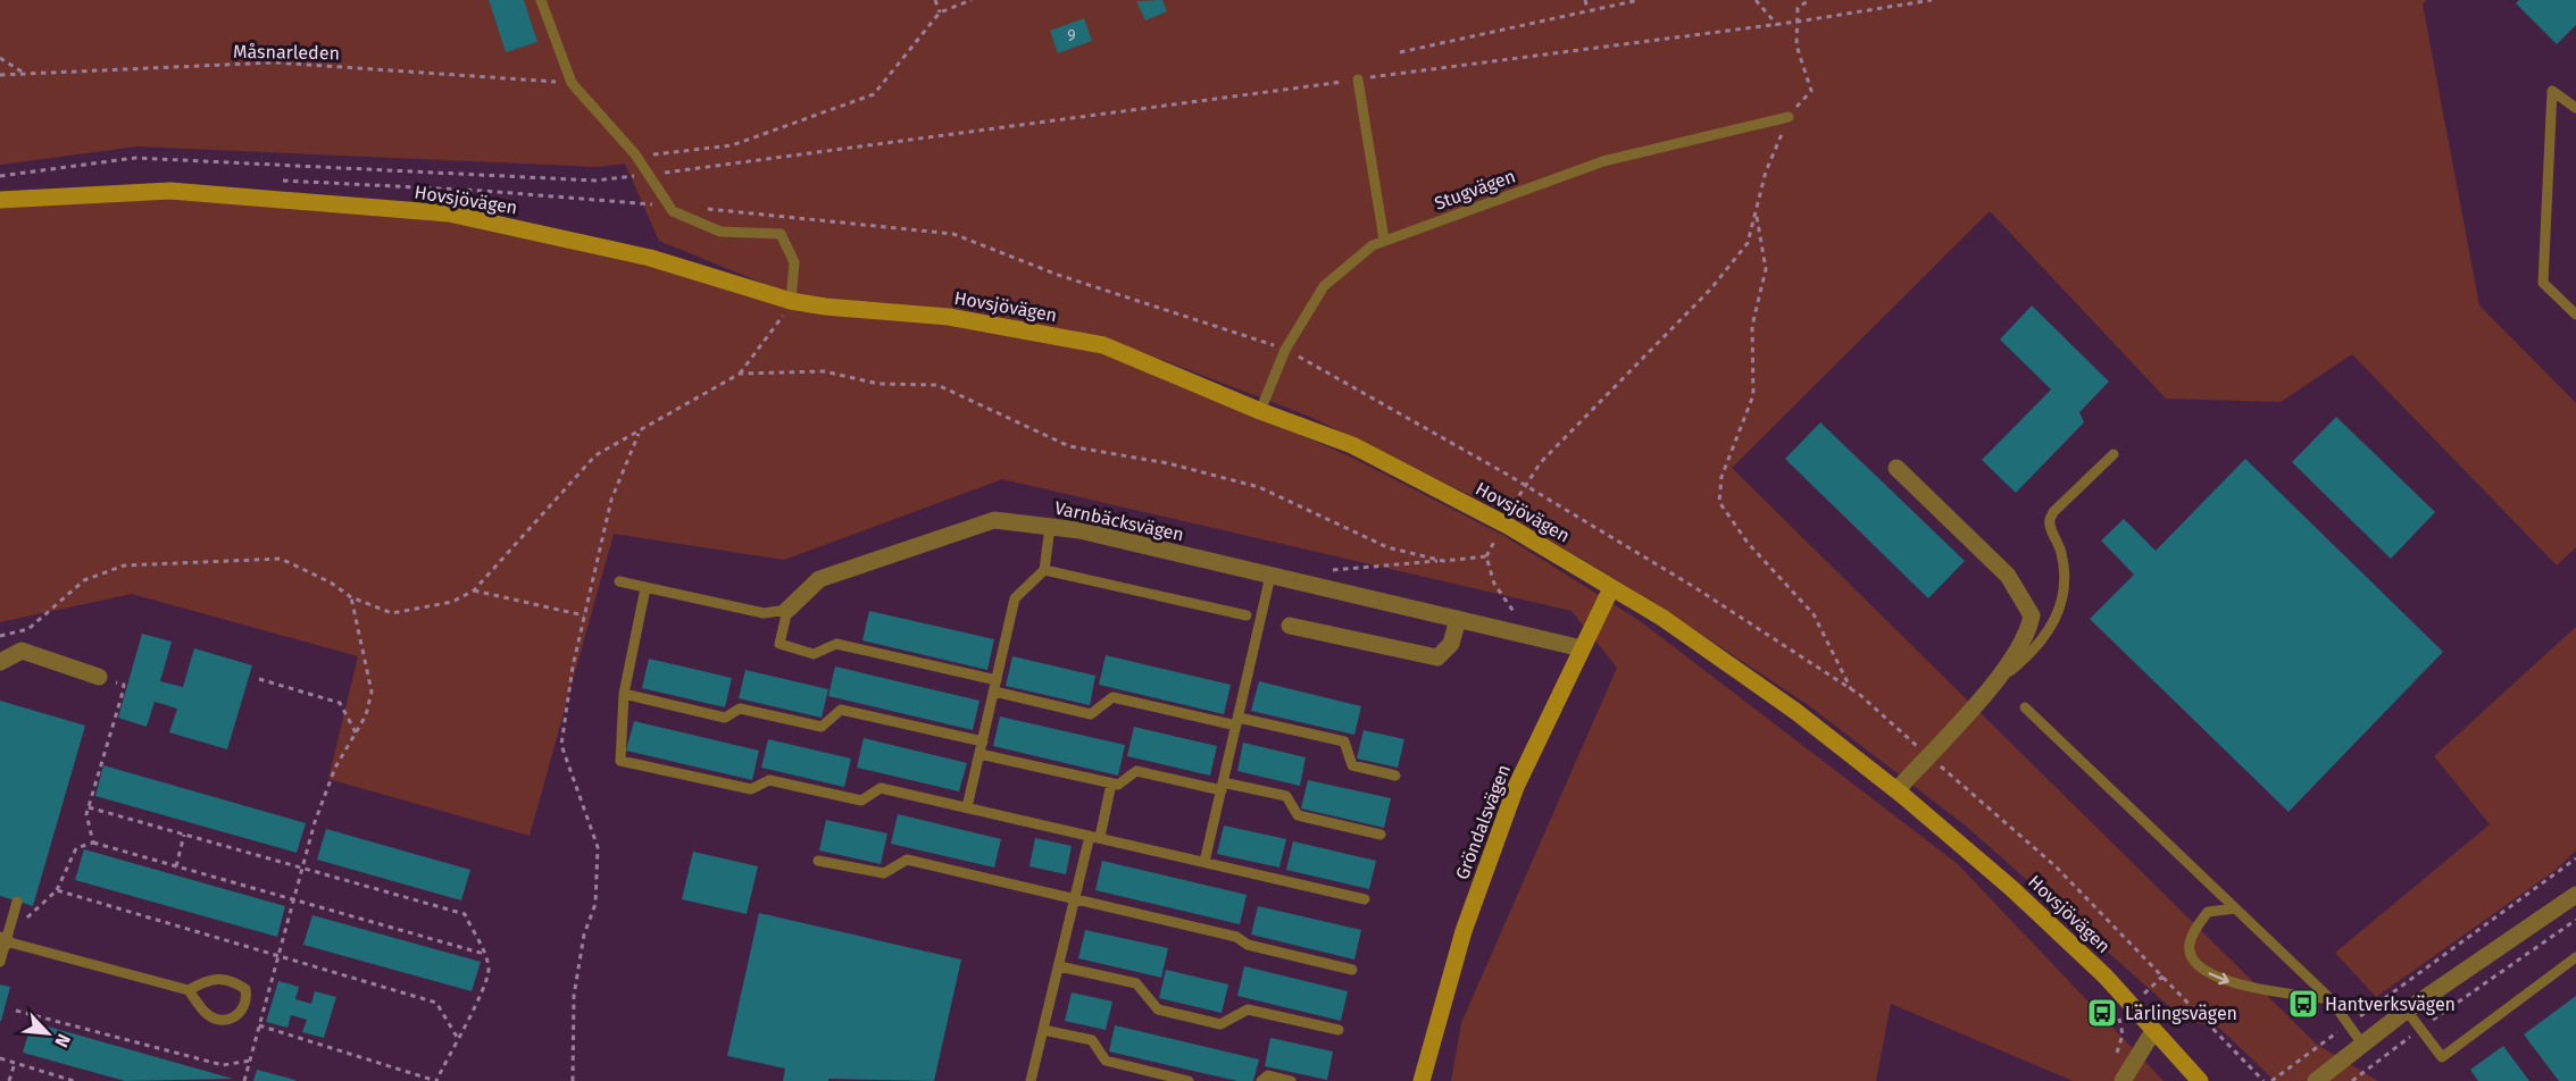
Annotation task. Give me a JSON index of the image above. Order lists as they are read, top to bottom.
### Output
{
  "streets": {
    "street": ["Hovsjövägen", "Varnbäcksvägen", "Gröndalsvägen"],
    "lane": ["Stugvägen"],
    "path": ["Måsnarleden"]
  },
  "crossings": [
    ["Stugvägen", "Hovsjövägen"],
    ["Hovsjövägen", "Gröndalsvägen"],
    ["Varnbäcksvägen", "Gröndalsvägen"]
  ],
  "places": {
    "bus stop": ["Hantverksvägen", "Lärlingsvägen"]
  },
  "house_numbers": ["9"],
  "north": "bottom right"
}
